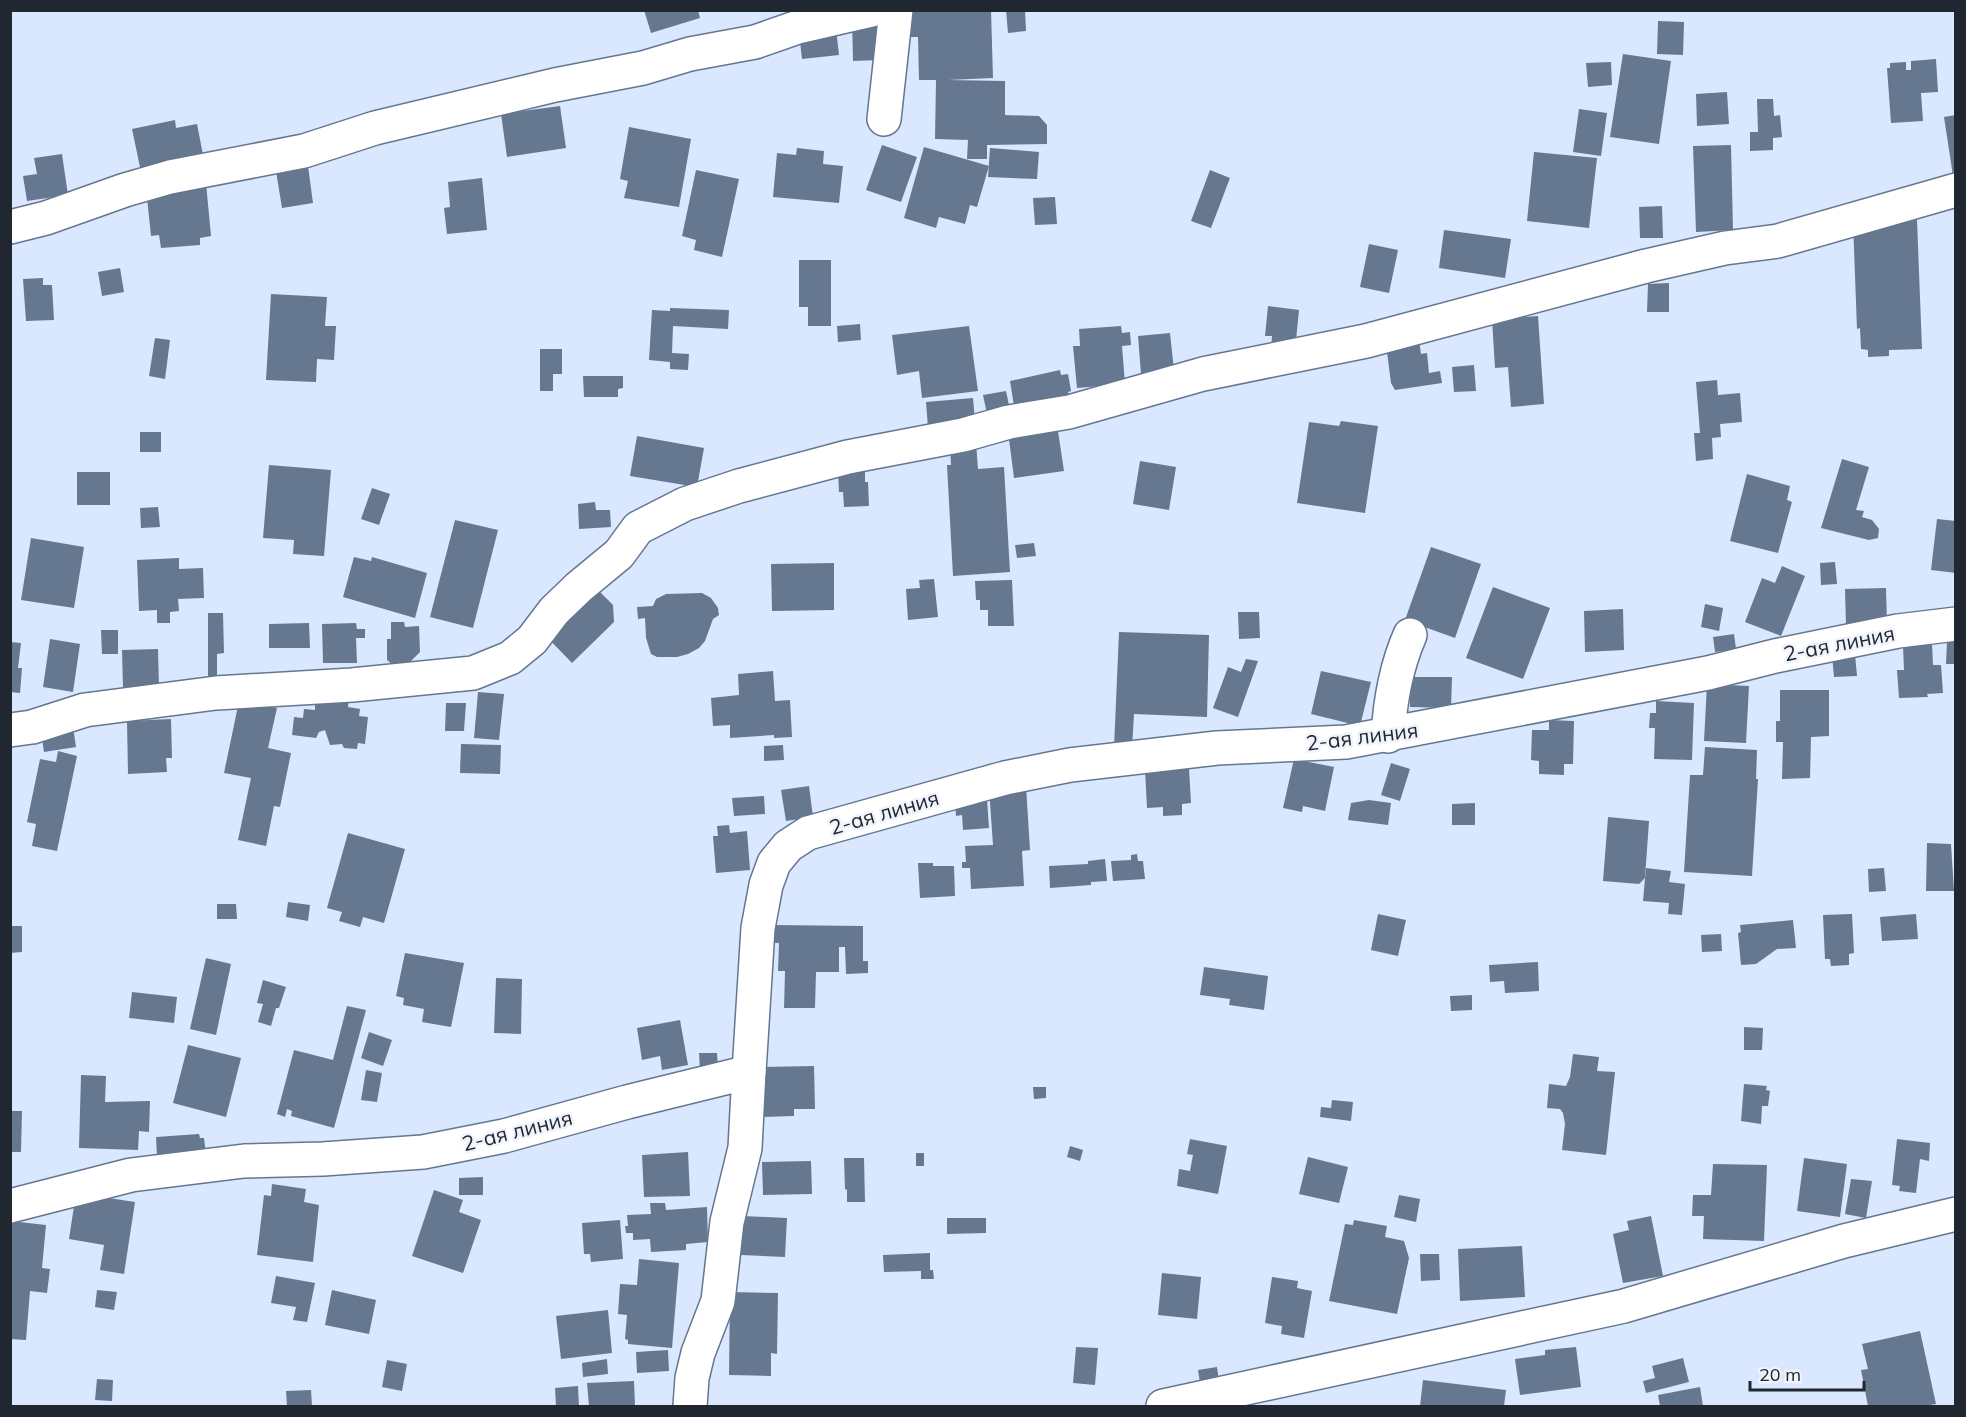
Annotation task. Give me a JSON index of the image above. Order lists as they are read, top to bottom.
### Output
{
  "streets": {
    "street": ["2-ая линия"]
  },
  "scale_bar": "20 m"
}
